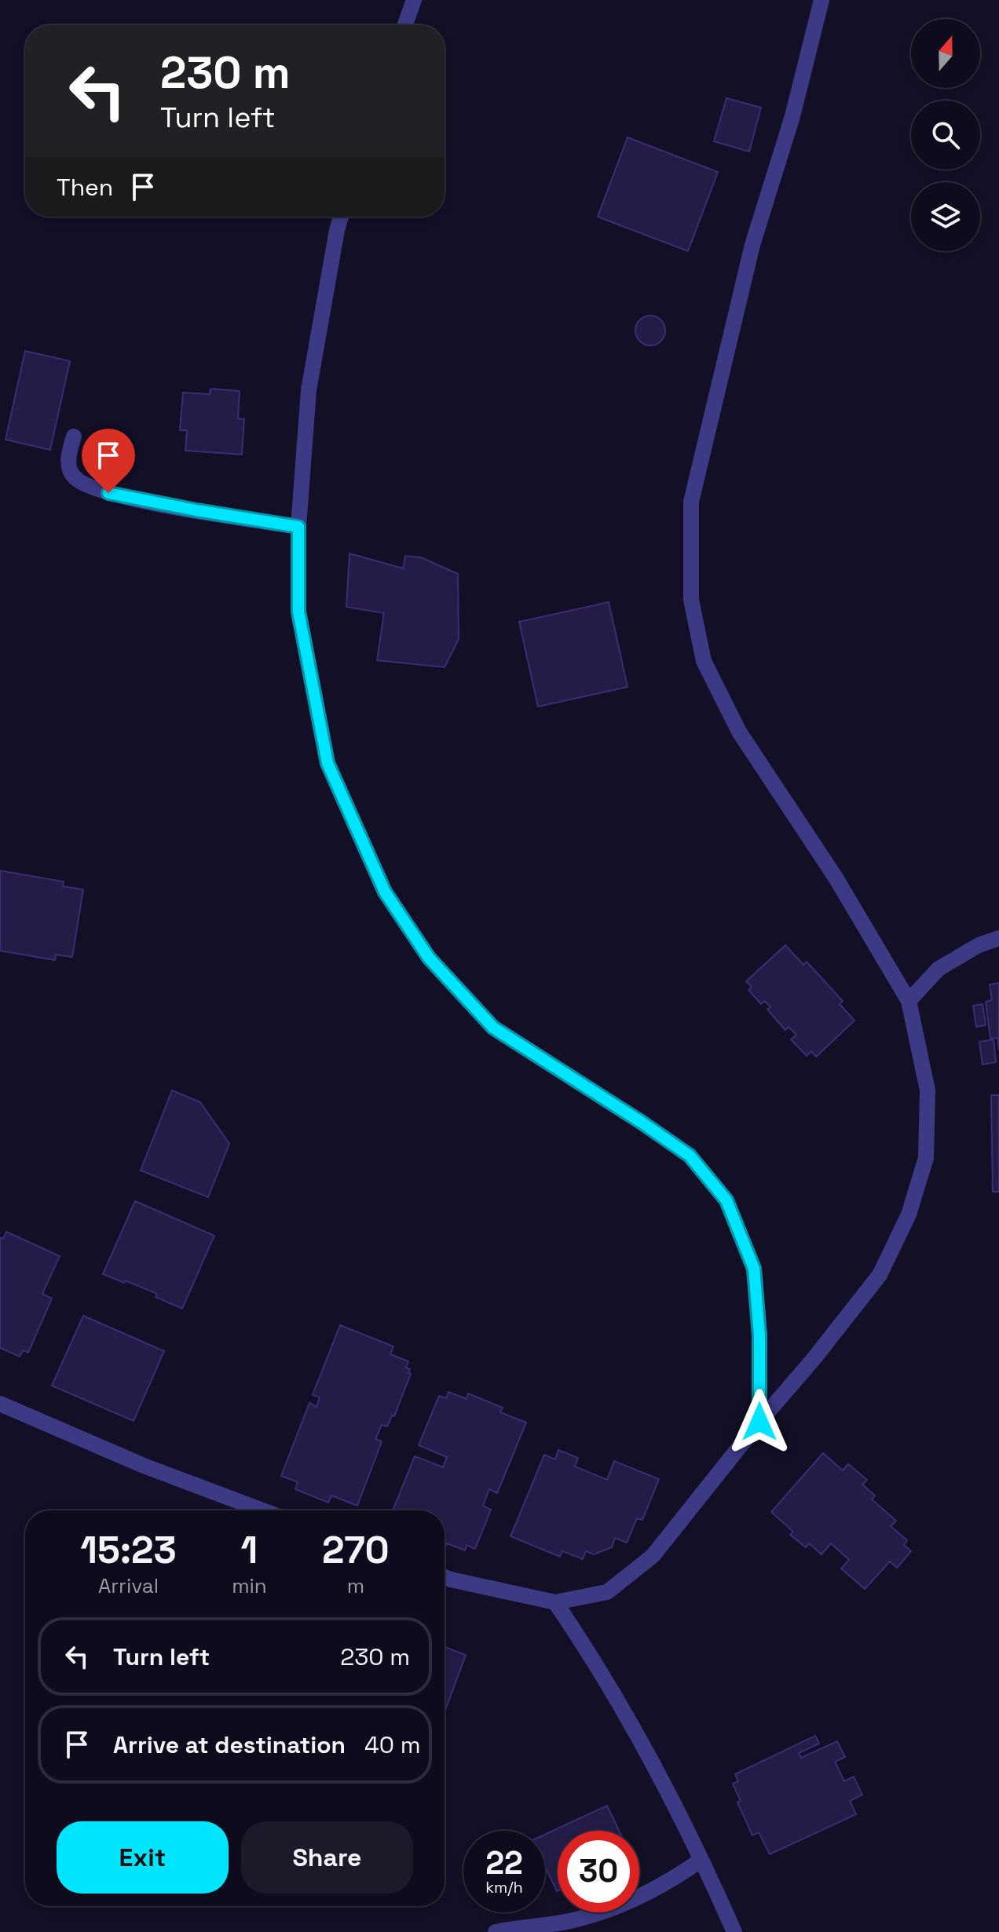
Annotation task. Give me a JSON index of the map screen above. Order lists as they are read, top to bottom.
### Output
{
  "north": "top",
  "page": {
    "turn": ["230 m", "Turn left"],
    "then": "Then",
    "eta": [
      "15:23",
      "Arrival",
      "1",
      "min",
      "270",
      "m"
    ],
    "list": [
      {
        "name": "Turn left",
        "value": "230 m"
      },
      {
        "name": "Arrive at destination",
        "value": "40 m"
      }
    ],
    "buttons": ["Exit", "Share"],
    "speed": "22 km/h",
    "limit": "30"
  }
}
